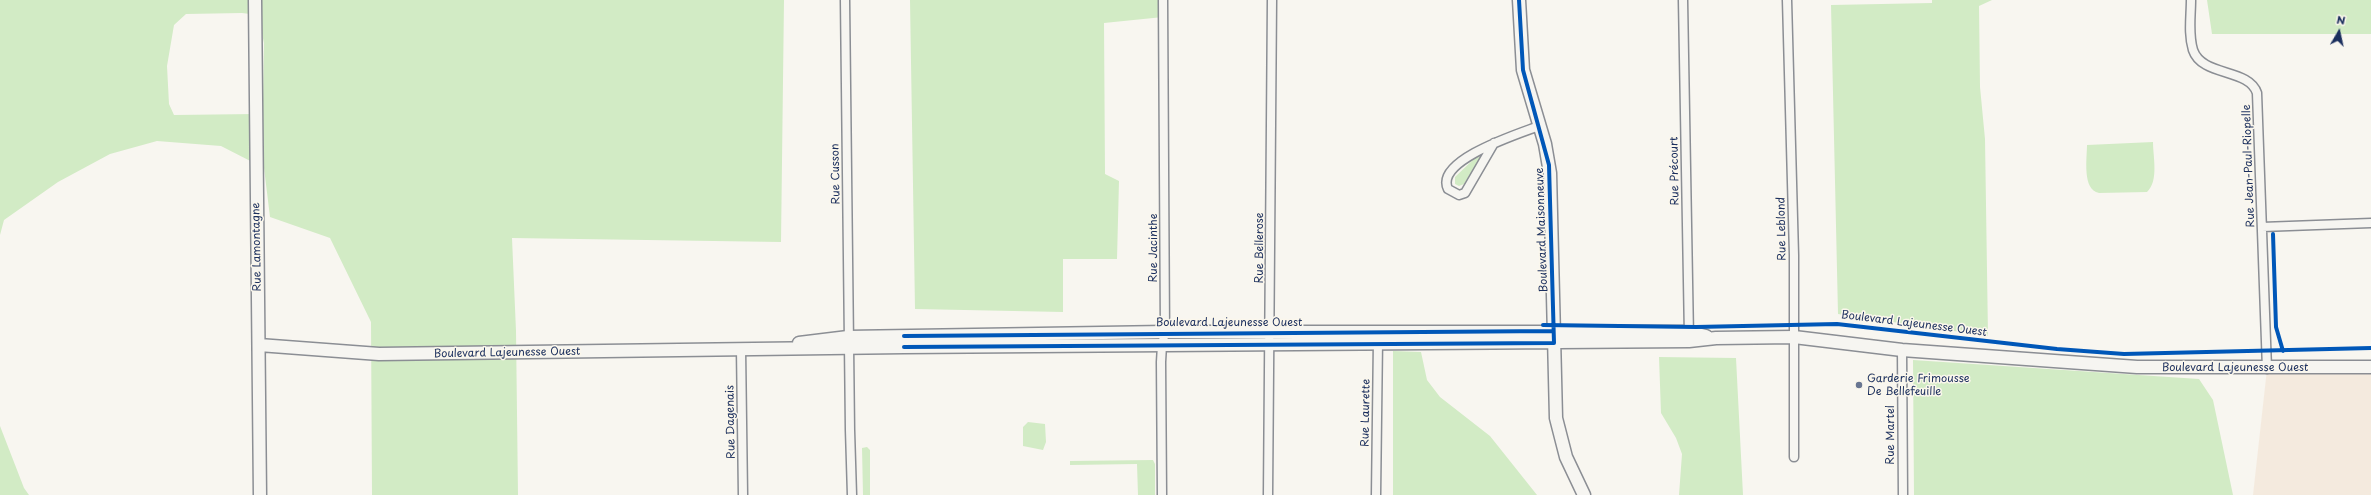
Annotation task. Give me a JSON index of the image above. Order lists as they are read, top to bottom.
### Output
{
  "streets": {
    "street": [
      "Rue Jean-Paul-Riopelle",
      "Rue Précourt",
      "Rue Cusson",
      "Rue Leblond",
      "Boulevard Maisonneuve",
      "Rue Lamontagne",
      "Rue Jacinthe",
      "Rue Bellerose",
      "Boulevard Lajeunesse Ouest",
      "Rue Laurette",
      "Rue Dagenais",
      "Rue Martel"
    ]
  },
  "crossings": [
    ["Rue Jean-Paul-Riopelle", "Boulevard Lajeunesse Ouest"],
    ["Rue Précourt", "Boulevard Lajeunesse Ouest"],
    ["Rue Cusson", "Boulevard Lajeunesse Ouest"],
    ["Rue Leblond", "Boulevard Lajeunesse Ouest"],
    ["Boulevard Maisonneuve", "Boulevard Lajeunesse Ouest"],
    ["Rue Lamontagne", "Boulevard Lajeunesse Ouest"],
    ["Rue Jacinthe", "Boulevard Lajeunesse Ouest"],
    ["Rue Bellerose", "Boulevard Lajeunesse Ouest"],
    ["Boulevard Lajeunesse Ouest", "Rue Laurette"],
    ["Boulevard Lajeunesse Ouest", "Rue Dagenais"],
    ["Boulevard Lajeunesse Ouest", "Rue Martel"]
  ],
  "places": ["Garderie Frimousse De Bellefeuille"],
  "north": "top"
}
